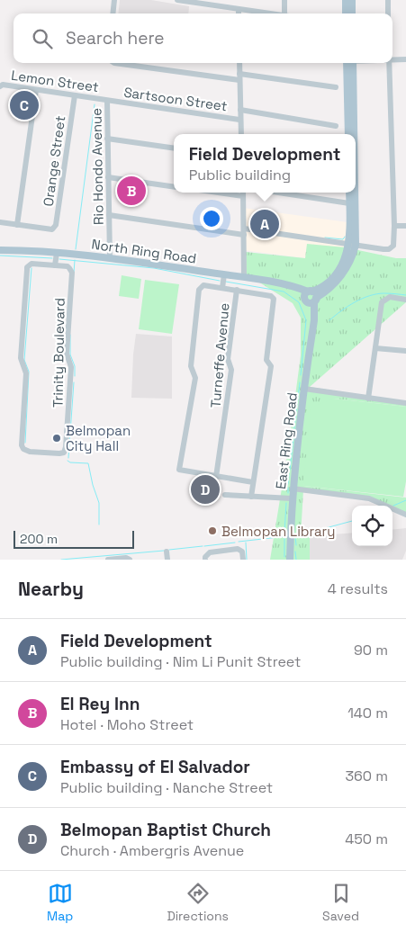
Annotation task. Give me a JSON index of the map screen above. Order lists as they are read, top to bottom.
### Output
{
  "streets": {
    "main road": ["North Ring Road", "East Ring Road"],
    "street": [
      "Lemon Street",
      "Sartsoon Street",
      "Orange Street",
      "Rio Hondo Avenue",
      "Trinity Boulevard",
      "Turneffe Avenue"
    ]
  },
  "crossings": [
    ["Lemon Street", "Sartsoon Street"],
    ["Lemon Street", "Orange Street"],
    ["Lemon Street", "Rio Hondo Avenue"],
    ["Sartsoon Street", "Rio Hondo Avenue"],
    ["Rio Hondo Avenue", "North Ring Road"],
    ["North Ring Road", "East Ring Road"]
  ],
  "places": ["Belmopan City Hall", "Belmopan Library"],
  "scale_bar": "200 m",
  "page": {
    "search": "Search here",
    "pins": [
      "C",
      "B",
      "A",
      "D"
    ],
    "popup": ["Field Development", "Public building"],
    "scale": "200 m",
    "heading": ["Nearby", "4 results"],
    "list": [
      {
        "mark": "A",
        "name": "Field Development",
        "note": "Public building · Nim Li Punit Street",
        "value": "90 m"
      },
      {
        "mark": "B",
        "name": "El Rey Inn",
        "note": "Hotel · Moho Street",
        "value": "140 m"
      },
      {
        "mark": "C",
        "name": "Embassy of El Salvador",
        "note": "Public building · Nanche Street",
        "value": "360 m"
      },
      {
        "mark": "D",
        "name": "Belmopan Baptist Church",
        "note": "Church · Ambergris Avenue",
        "value": "450 m"
      }
    ],
    "nav": ["Map", "Directions", "Saved"]
  }
}
